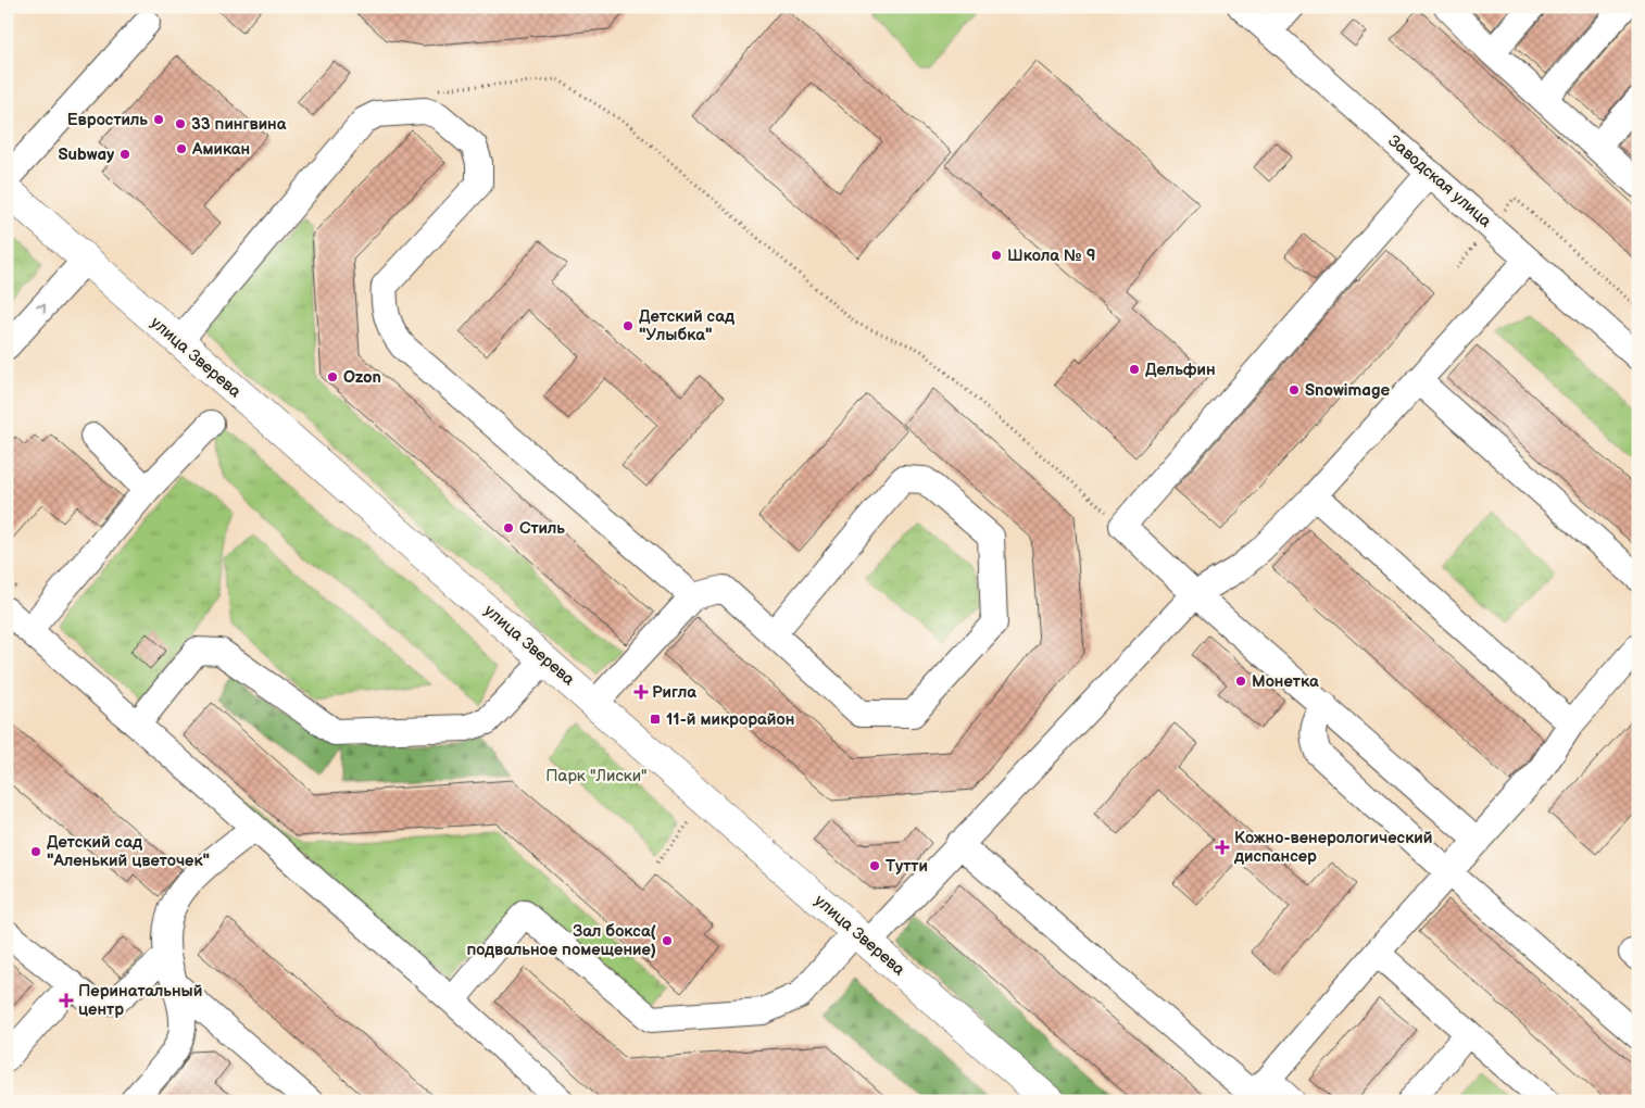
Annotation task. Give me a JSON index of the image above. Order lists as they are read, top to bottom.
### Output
{
  "streets": {
    "main road": ["улица Зверева"],
    "street": ["Заводская улица"]
  },
  "parks": ["Парк \"Лиски\""],
  "places": {
    "other": [
      "Евростиль",
      "33 пингвина",
      "Амикан",
      "Subway",
      "Школа № 9",
      "Детский сад \"Улыбка\"",
      "Дельфин",
      "Ozon",
      "Snowimage",
      "Стиль",
      "Монетка",
      "Детский сад \"Аленький цветочек\"",
      "Тутти",
      "Зал бокса( подвальное помещение)"
    ],
    "health": ["Ригла", "Кожно-венерологический диспансер", "Перинатальный центр"],
    "transit": ["11-й микрорайон"]
  }
}
